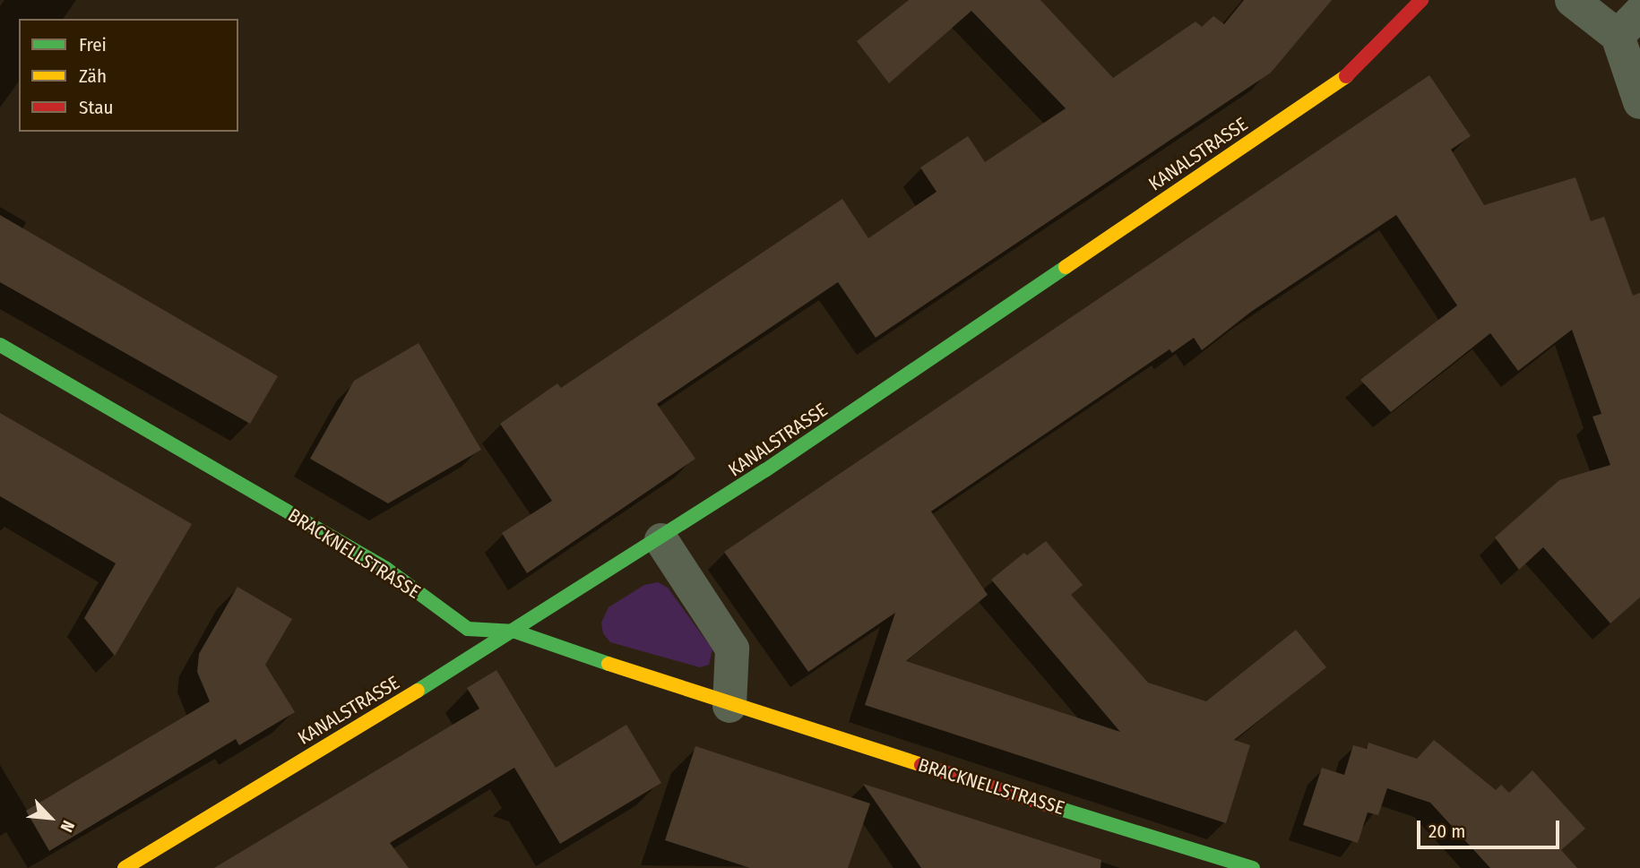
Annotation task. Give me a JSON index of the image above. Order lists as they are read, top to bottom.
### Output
{
  "streets": {
    "street": ["KANALSTRASSE", "BRACKNELLSTRASSE"]
  },
  "crossings": [
    ["KANALSTRASSE", "BRACKNELLSTRASSE"]
  ],
  "legend": ["Frei", "Zäh", "Stau"],
  "scale_bar": "20 m",
  "north": "bottom right"
}
